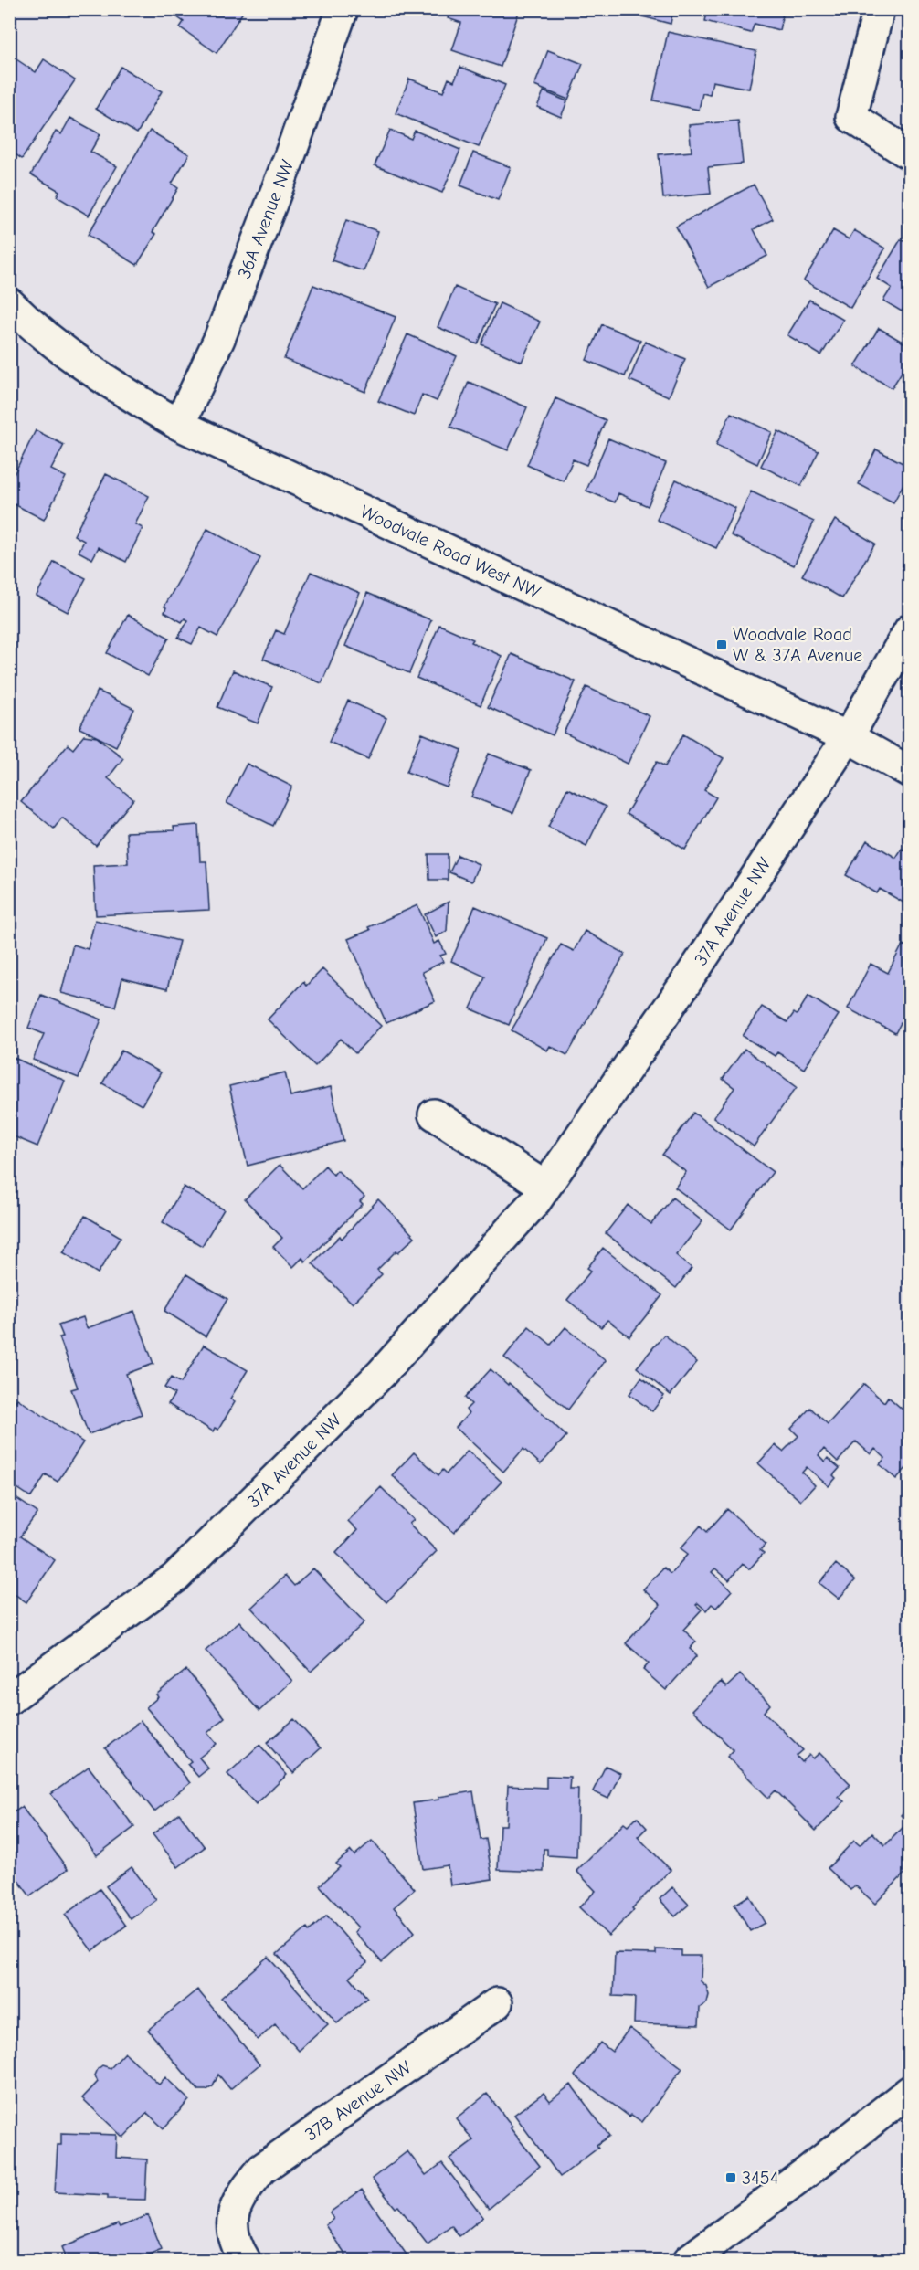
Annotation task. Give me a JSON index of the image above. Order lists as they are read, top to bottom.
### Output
{
  "streets": {
    "street": [
      "36A Avenue NW",
      "Woodvale Road West NW",
      "37A Avenue NW",
      "37B Avenue NW"
    ]
  },
  "crossings": [
    ["36A Avenue NW", "Woodvale Road West NW"],
    ["Woodvale Road West NW", "37A Avenue NW"]
  ],
  "places": {
    "transit": ["Woodvale Road W & 37A Avenue", "3454"]
  }
}
